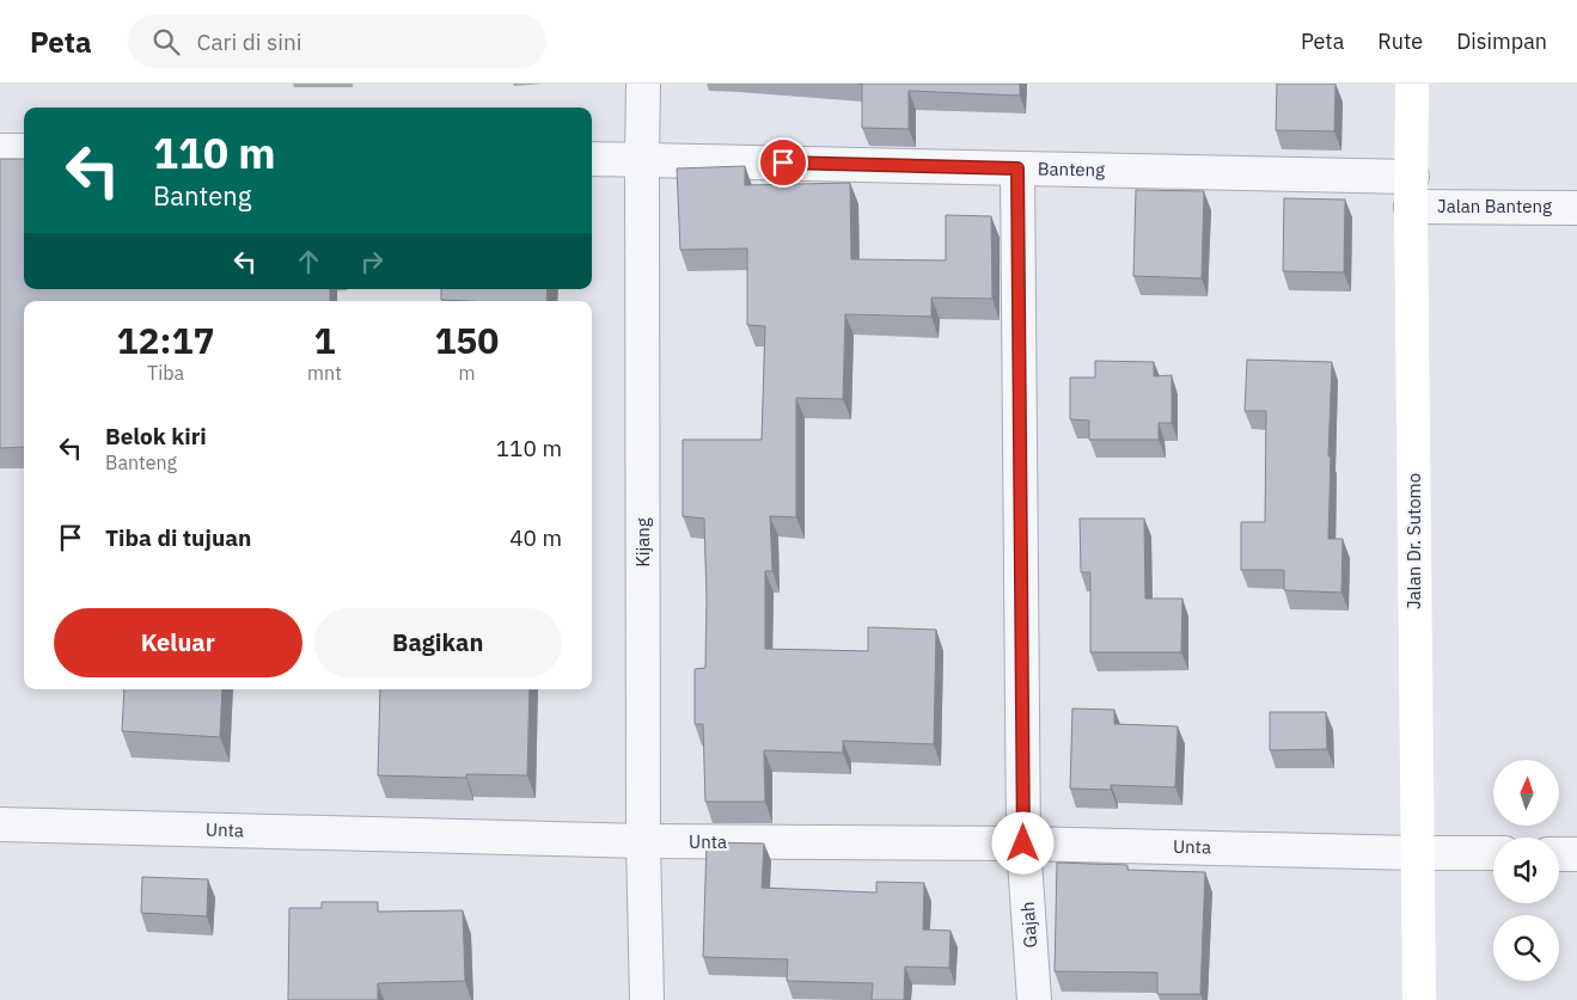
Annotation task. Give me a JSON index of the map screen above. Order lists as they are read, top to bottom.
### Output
{
  "streets": {
    "street": [
      "Banteng",
      "Jalan Banteng",
      "Jalan Dr. Sutomo",
      "Kijang",
      "Unta",
      "Gajah"
    ]
  },
  "crossings": [
    ["Banteng", "Jalan Banteng"],
    ["Banteng", "Jalan Dr. Sutomo"],
    ["Banteng", "Kijang"],
    ["Banteng", "Gajah"],
    ["Jalan Banteng", "Jalan Dr. Sutomo"],
    ["Jalan Dr. Sutomo", "Unta"],
    ["Kijang", "Unta"],
    ["Unta", "Gajah"]
  ],
  "north": "top",
  "page": {
    "header": "Peta",
    "search": "Cari di sini",
    "nav": ["Peta", "Rute", "Disimpan"],
    "turn": ["110 m", "Banteng"],
    "eta": [
      "12:17",
      "Tiba",
      "1",
      "mnt",
      "150",
      "m"
    ],
    "list": [
      {
        "name": "Belok kiri",
        "note": "Banteng",
        "value": "110 m"
      },
      {
        "name": "Tiba di tujuan",
        "value": "40 m"
      }
    ],
    "buttons": ["Keluar", "Bagikan"]
  }
}
